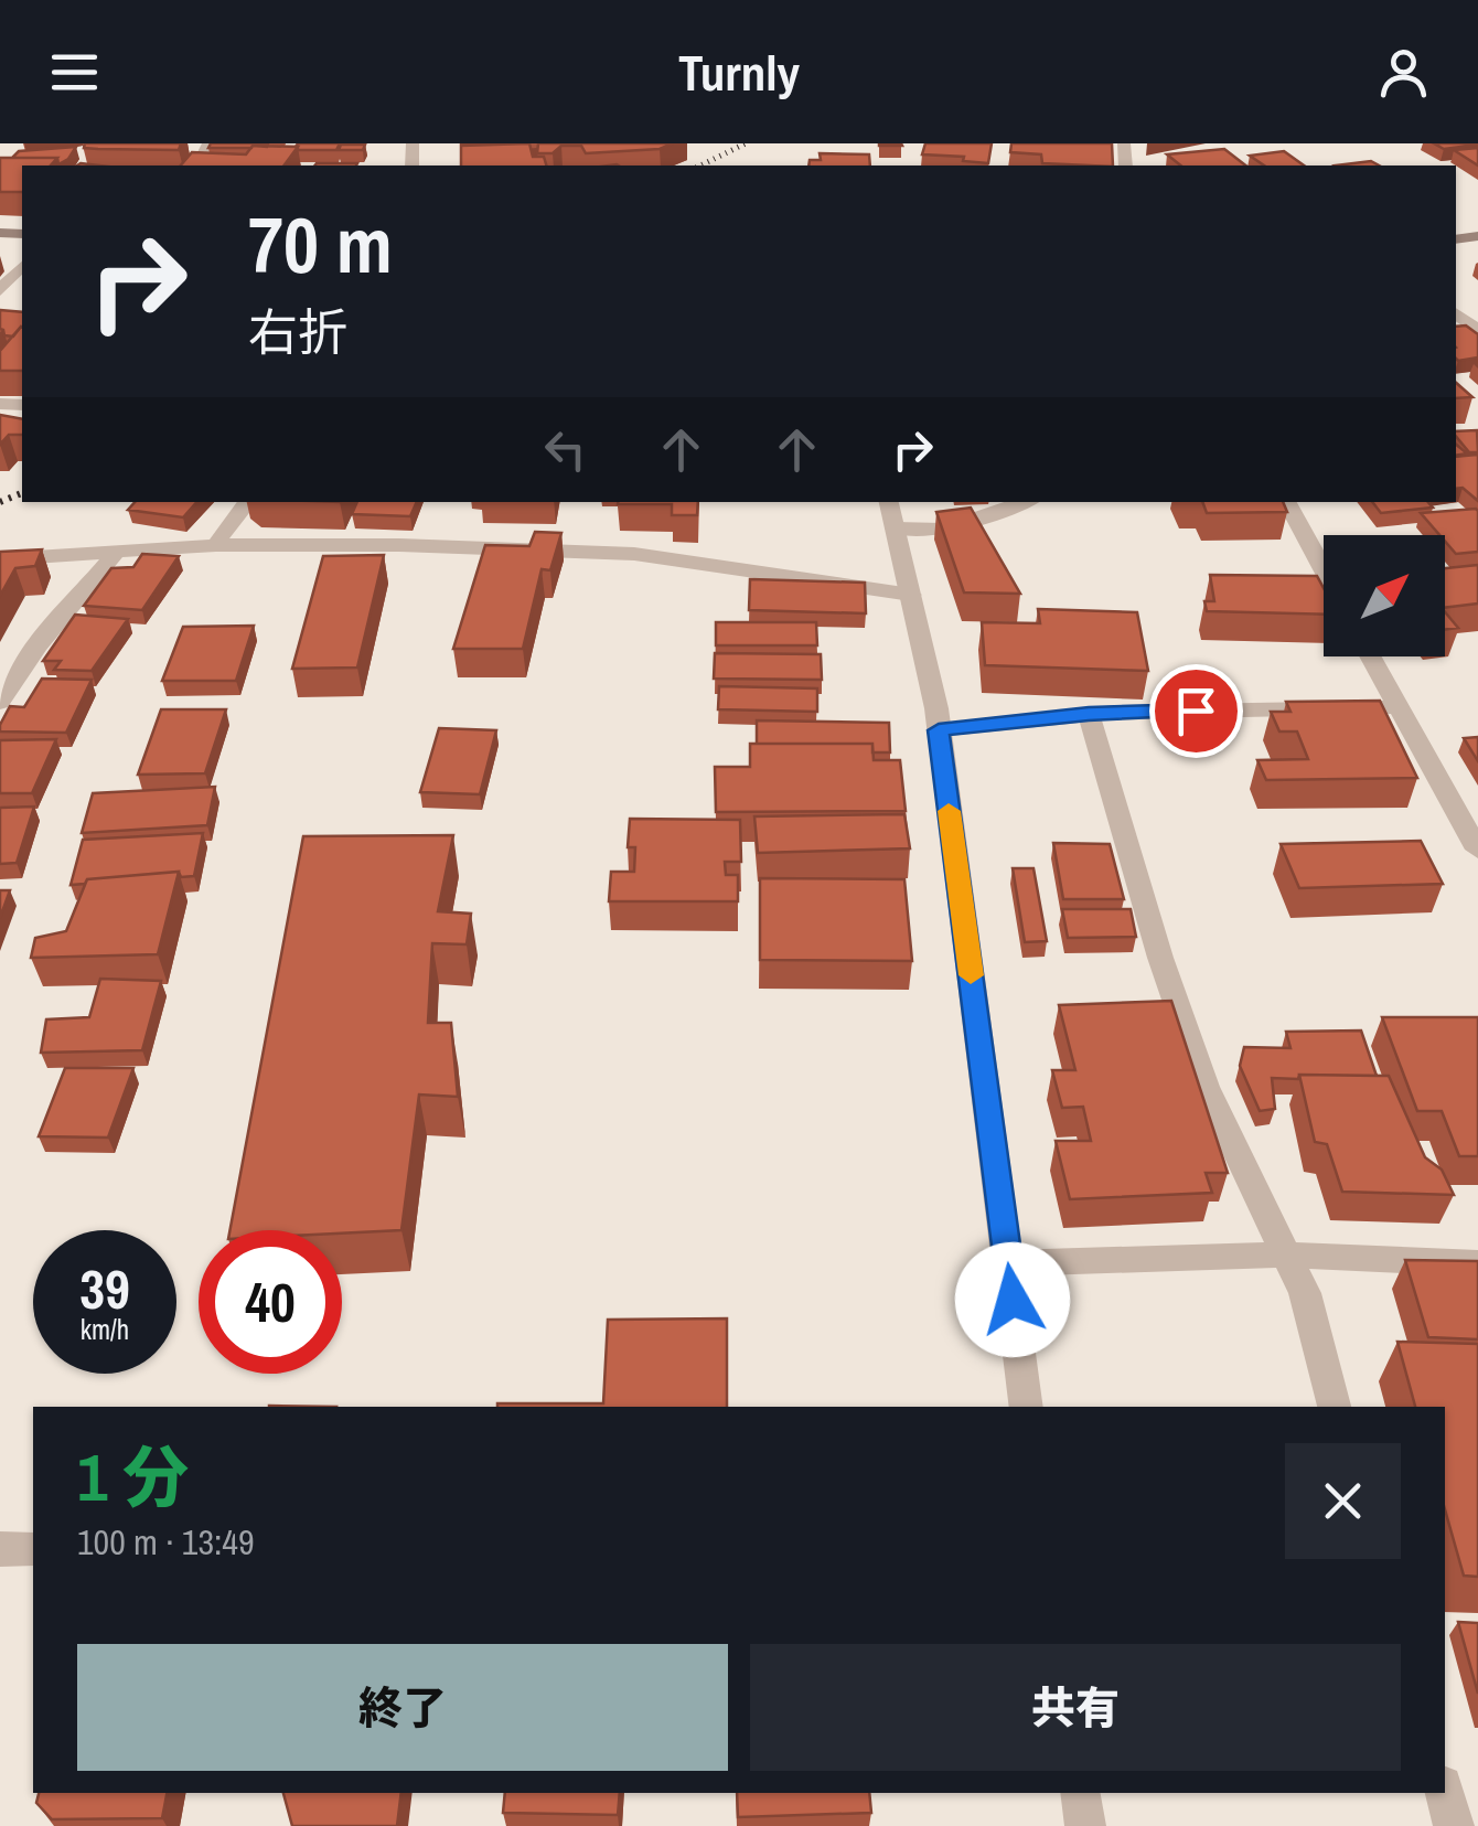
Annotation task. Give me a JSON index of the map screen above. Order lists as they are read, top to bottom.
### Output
{
  "north": "top right",
  "page": {
    "header": "Turnly",
    "turn": ["70 m", "右折"],
    "speed": "39 km/h",
    "limit": "40",
    "heading": ["1 分", "100 m · 13:49"],
    "buttons": ["終了", "共有"]
  }
}
